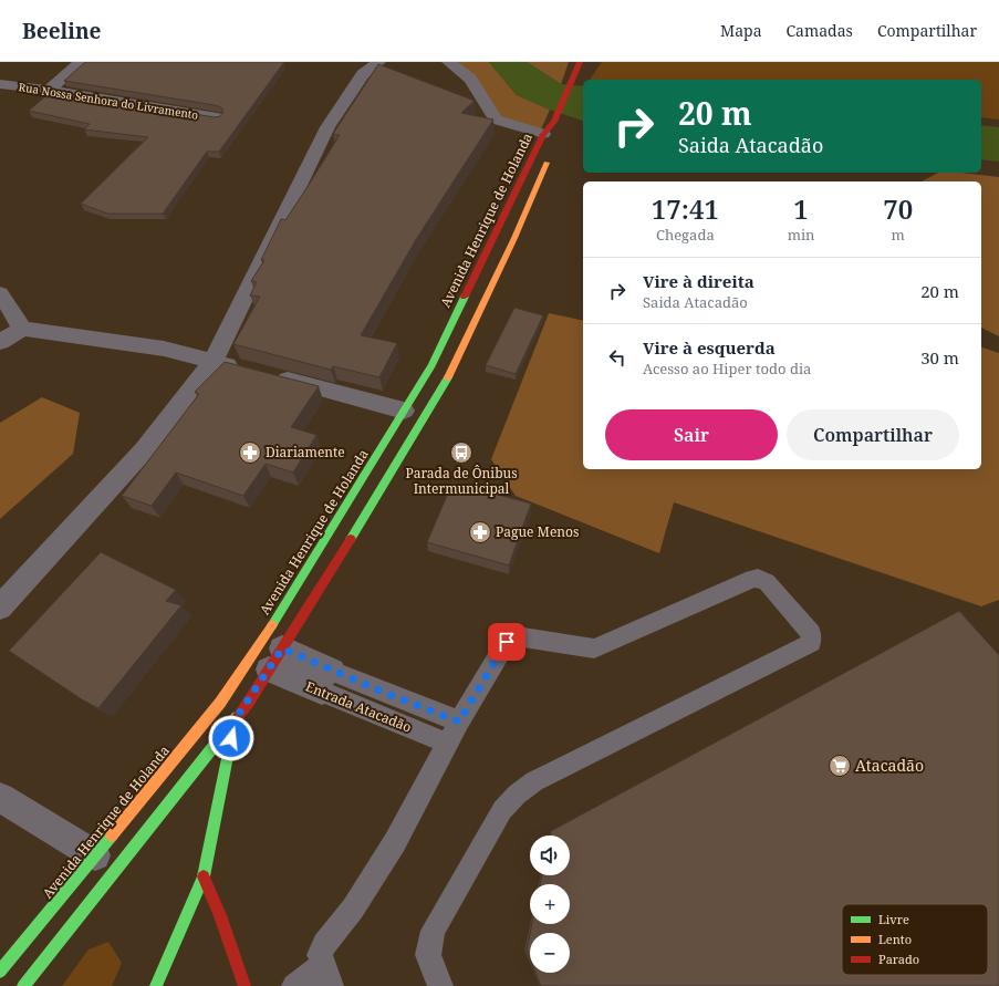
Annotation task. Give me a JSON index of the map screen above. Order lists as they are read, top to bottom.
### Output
{
  "streets": {
    "main road": ["Avenida Henrique de Holanda"],
    "street": ["Rua Nossa Senhora do Livramento", "Entrada Atacadão"]
  },
  "places": {
    "pharmacy": ["Diariamente", "Pague Menos"],
    "bus stop": ["Parada de Ônibus Intermunicipal"],
    "supermarket": ["Atacadão"]
  },
  "legend": ["Livre", "Lento", "Parado"],
  "page": {
    "header": "Beeline",
    "nav": ["Mapa", "Camadas", "Compartilhar"],
    "turn": ["20 m", "Saida Atacadão"],
    "eta": [
      "17:41",
      "Chegada",
      "1",
      "min",
      "70",
      "m"
    ],
    "list": [
      {
        "name": "Vire à direita",
        "note": "Saida Atacadão",
        "value": "20 m"
      },
      {
        "name": "Vire à esquerda",
        "note": "Acesso ao Hiper todo dia",
        "value": "30 m"
      }
    ],
    "buttons": ["Sair", "Compartilhar"],
    "map_buttons": ["+", "−"]
  }
}
